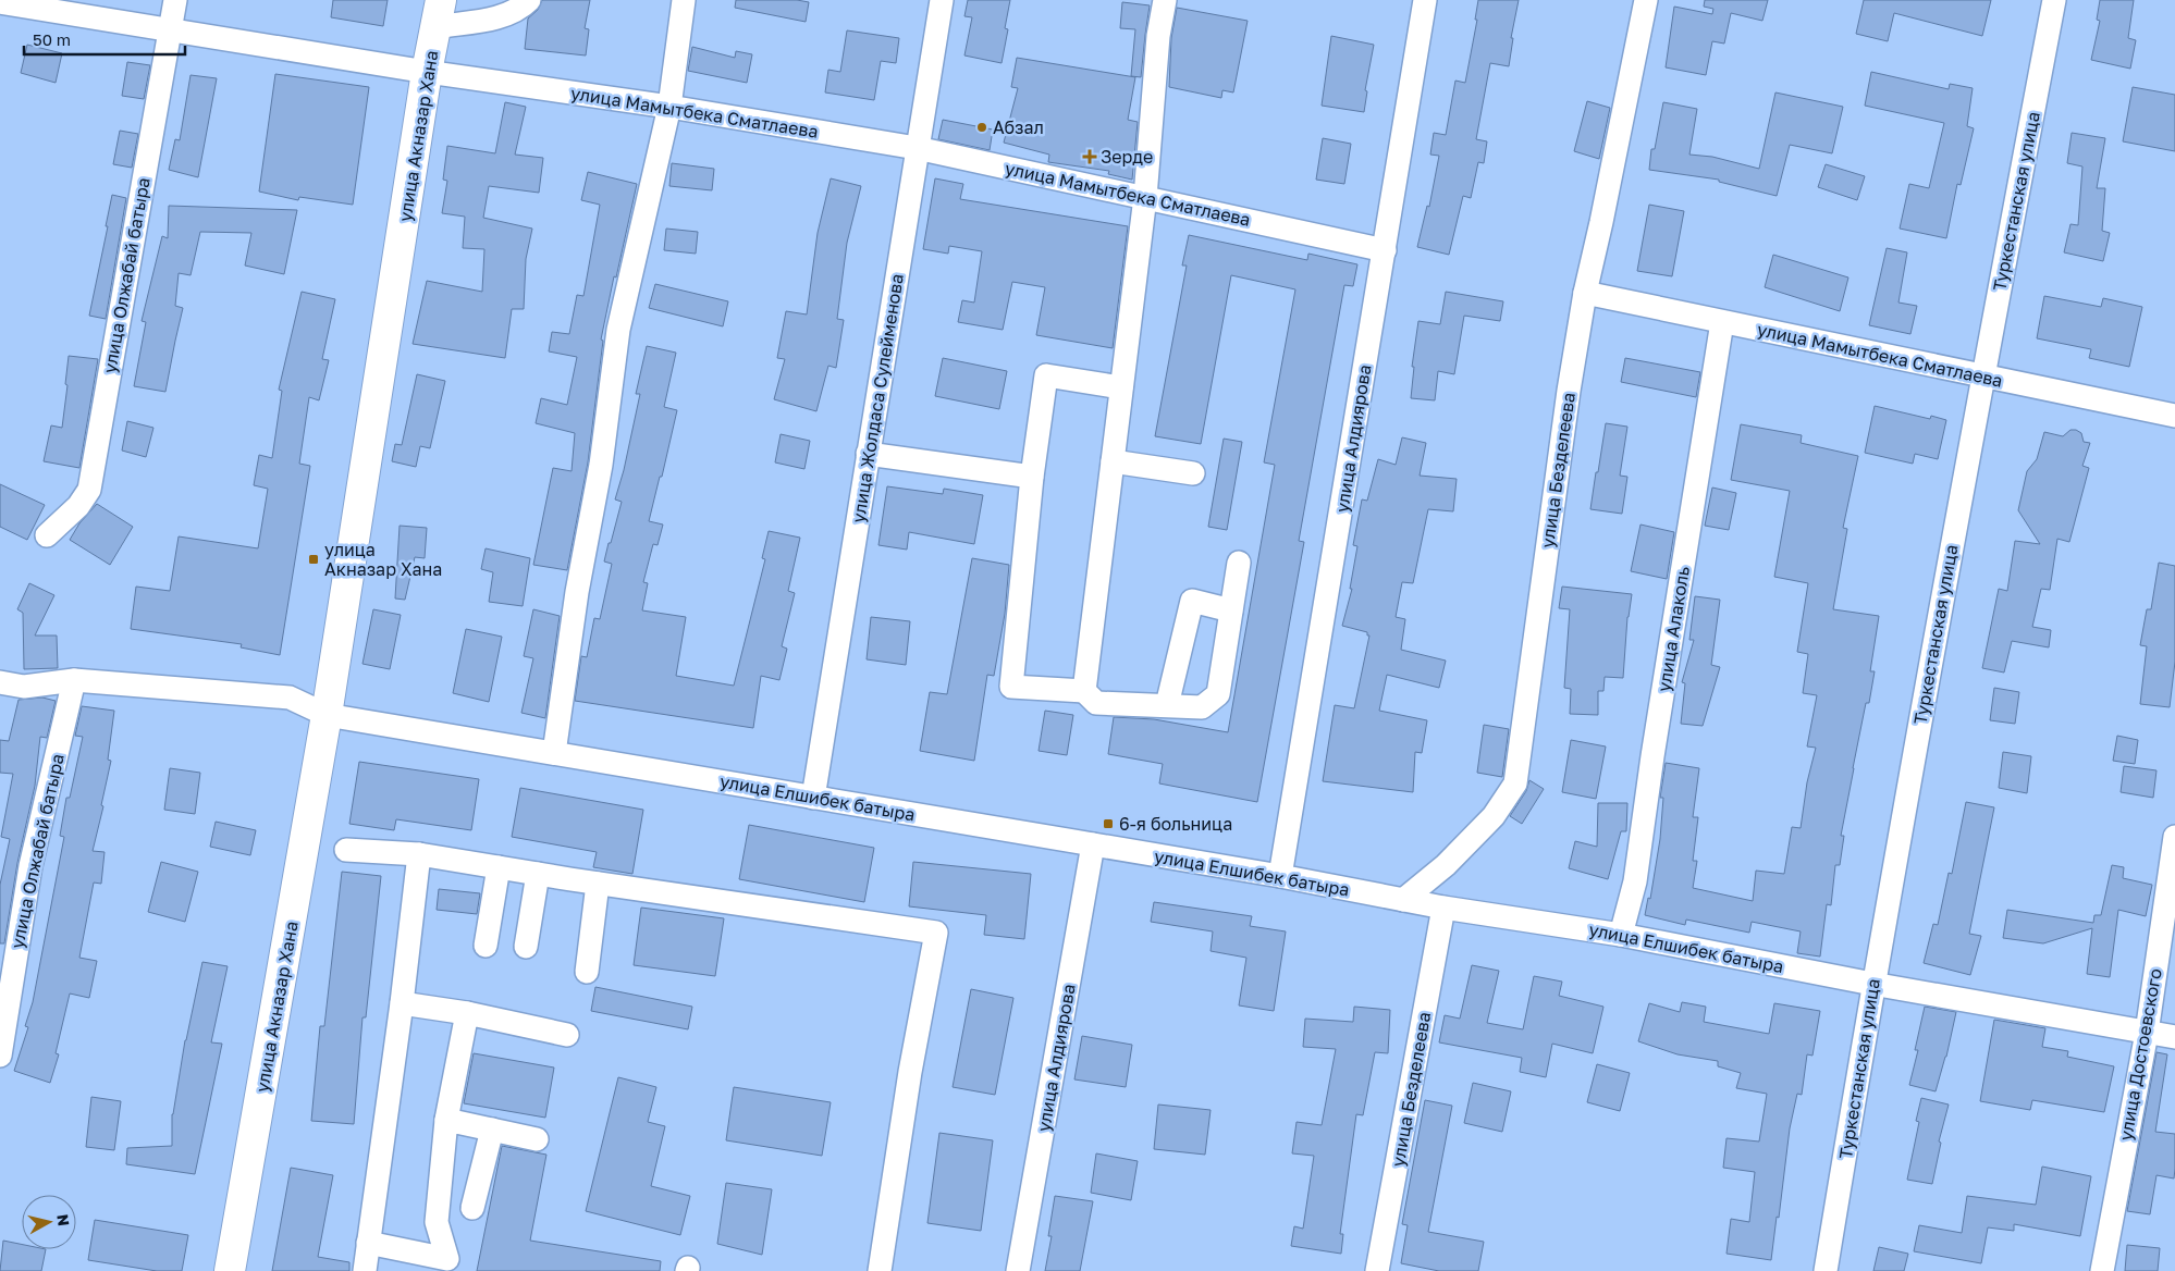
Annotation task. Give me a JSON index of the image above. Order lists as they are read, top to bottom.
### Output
{
  "streets": {
    "main road": ["улица Акназар Хана"],
    "street": [
      "улица Мамытбека Сматлаева",
      "Туркестанская улица",
      "улица Олжабай батыра",
      "улица Жолдаса Сулейменова",
      "улица Алдиярова",
      "улица Безделеева",
      "улица Алаколь",
      "улица Елшибек батыра",
      "улица Достоевского"
    ]
  },
  "crossings": [
    ["улица Мамытбека Сматлаева", "улица Акназар Хана"],
    ["улица Мамытбека Сматлаева", "Туркестанская улица"],
    ["улица Мамытбека Сматлаева", "улица Олжабай батыра"],
    ["улица Мамытбека Сматлаева", "улица Жолдаса Сулейменова"],
    ["улица Мамытбека Сматлаева", "улица Алдиярова"],
    ["улица Мамытбека Сматлаева", "улица Безделеева"],
    ["улица Мамытбека Сматлаева", "улица Алаколь"],
    ["улица Акназар Хана", "улица Елшибек батыра"],
    ["Туркестанская улица", "улица Елшибек батыра"],
    ["улица Олжабай батыра", "улица Елшибек батыра"],
    ["улица Жолдаса Сулейменова", "улица Елшибек батыра"],
    ["улица Алдиярова", "улица Елшибек батыра"],
    ["улица Безделеева", "улица Елшибек батыра"],
    ["улица Алаколь", "улица Елшибек батыра"],
    ["улица Елшибек батыра", "улица Достоевского"]
  ],
  "places": {
    "other": ["Абзал"],
    "health": ["Зерде"],
    "transit": ["улица Акназар Хана", "6-я больница"]
  },
  "scale_bar": "50 m",
  "north": "right"
}
